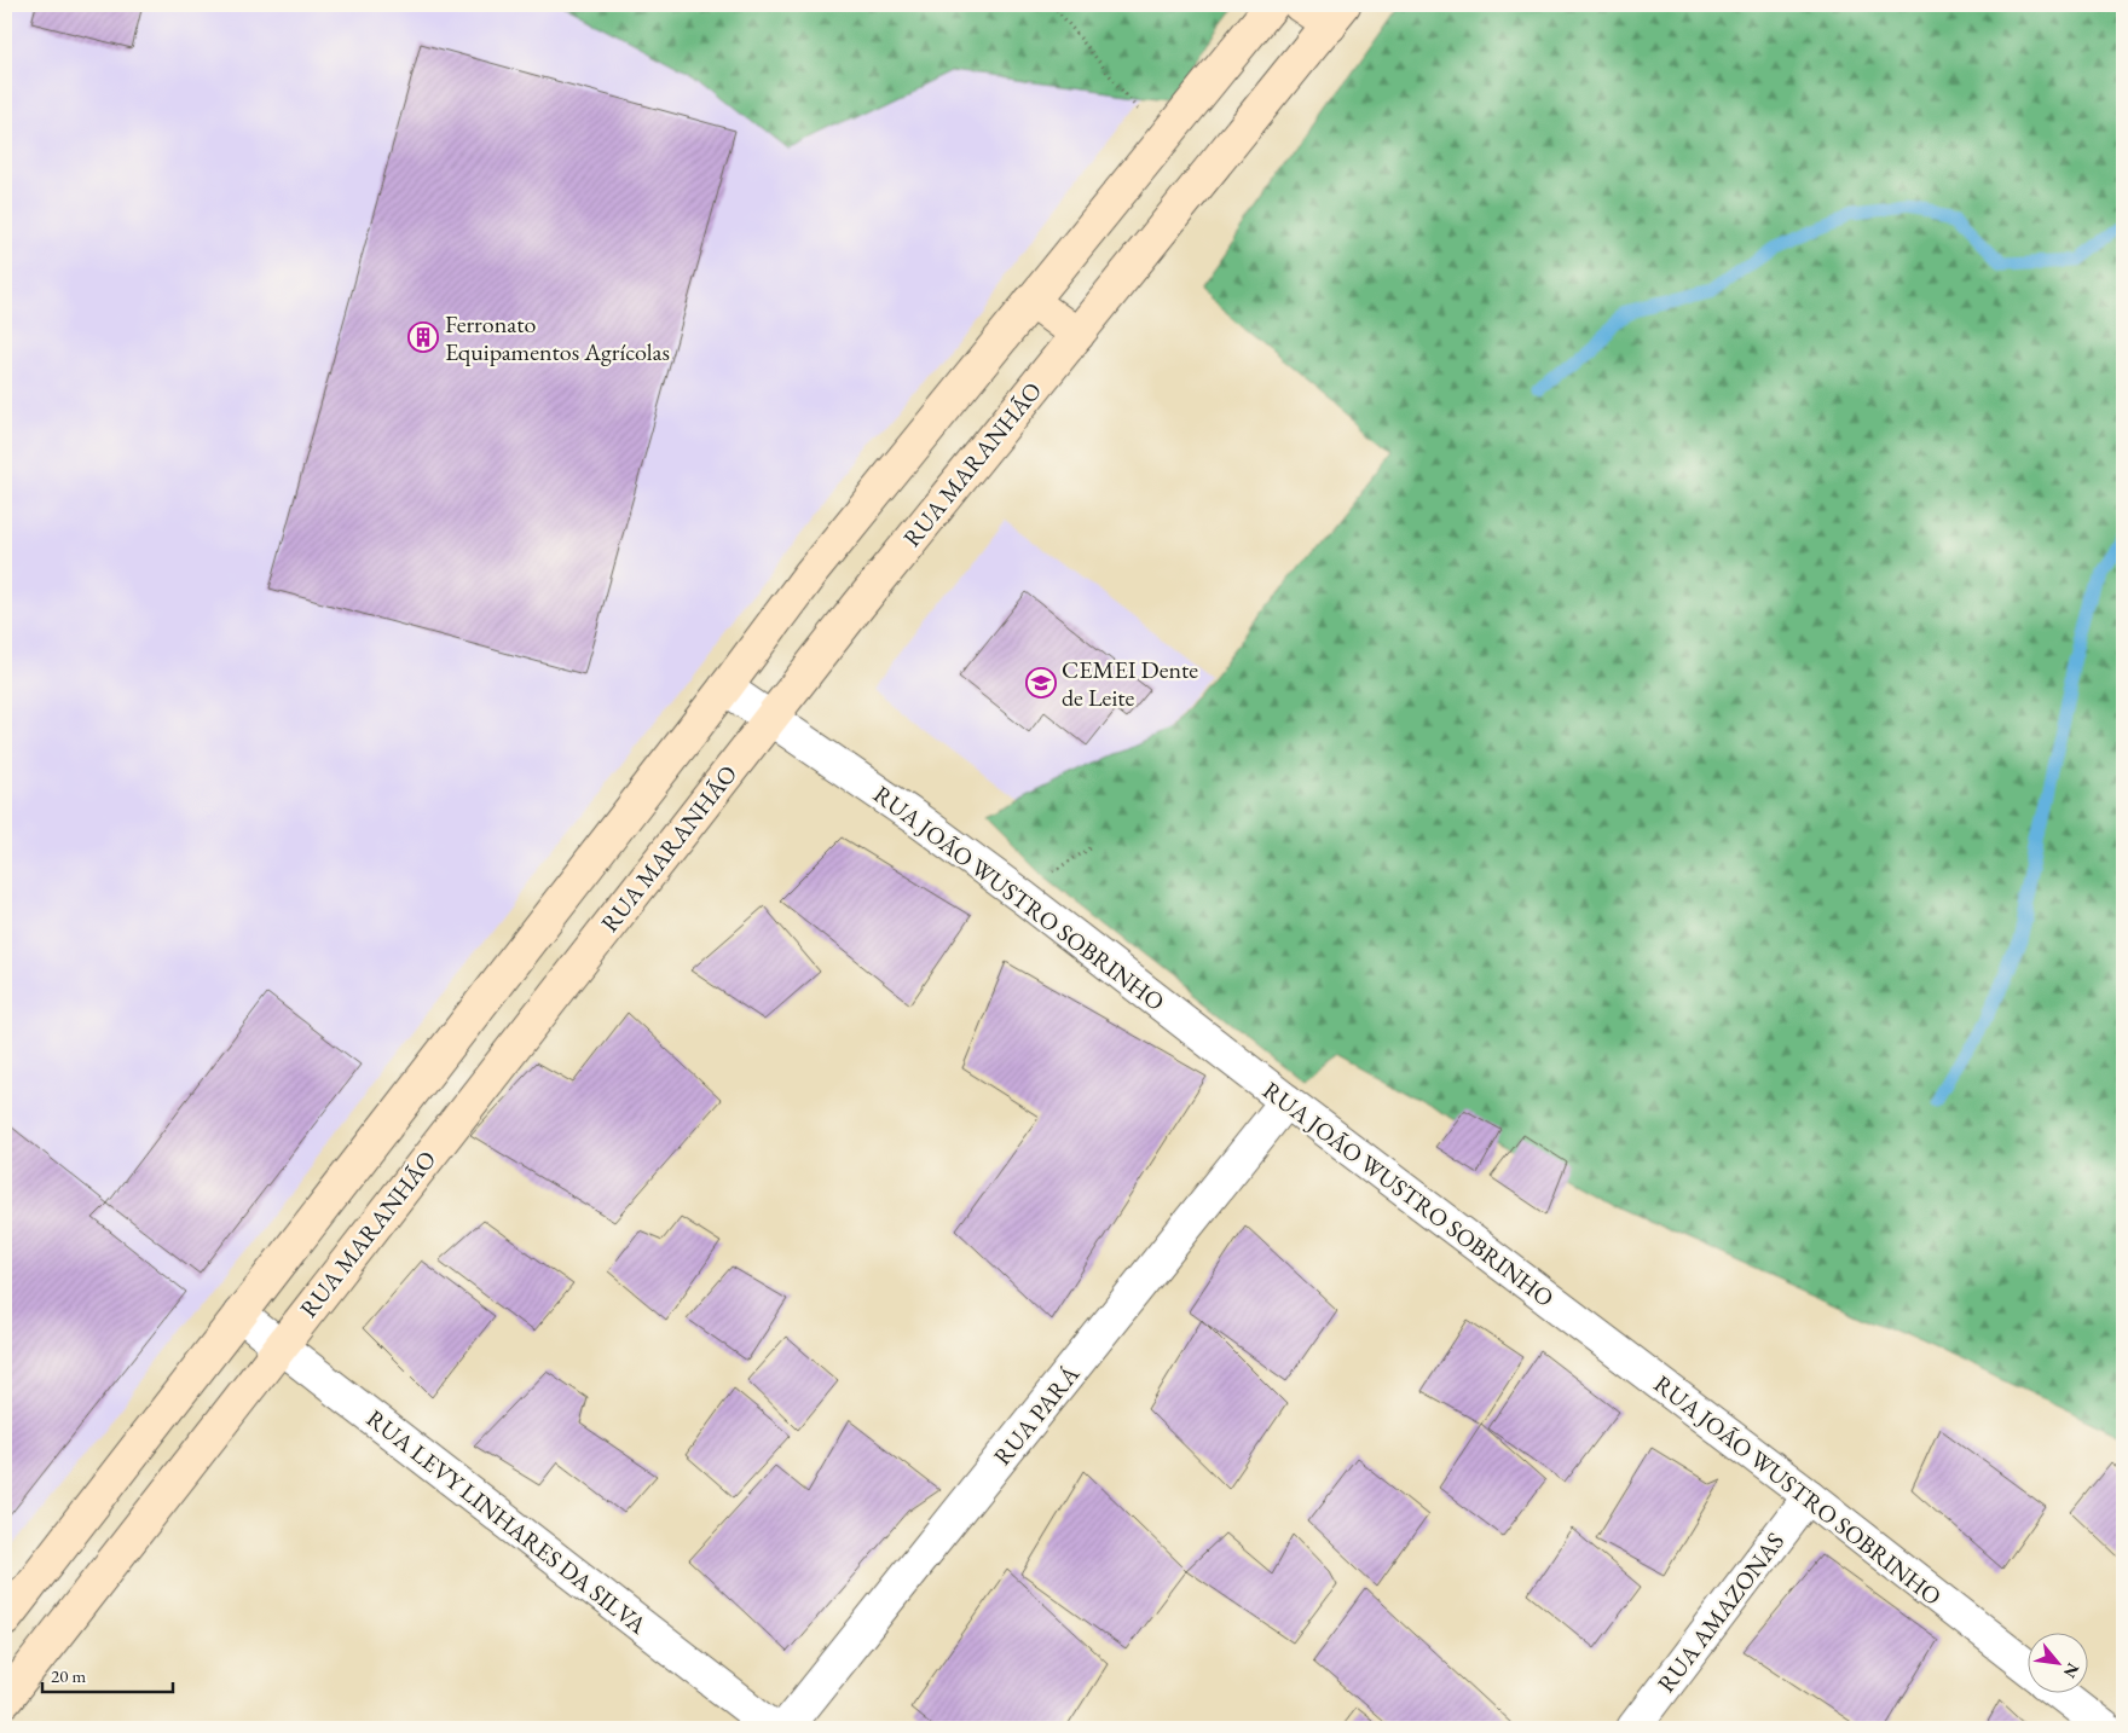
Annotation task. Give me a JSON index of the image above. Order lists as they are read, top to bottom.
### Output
{
  "streets": {
    "street": [
      "RUA MARANHÃO",
      "RUA JOÃO WUSTRO SOBRINHO",
      "RUA PARÁ",
      "RUA LEVY LINHARES DA SILVA",
      "RUA AMAZONAS"
    ]
  },
  "crossings": [
    ["RUA MARANHÃO", "RUA JOÃO WUSTRO SOBRINHO"],
    ["RUA MARANHÃO", "RUA LEVY LINHARES DA SILVA"],
    ["RUA JOÃO WUSTRO SOBRINHO", "RUA PARÁ"],
    ["RUA JOÃO WUSTRO SOBRINHO", "RUA AMAZONAS"]
  ],
  "places": {
    "building": ["Ferronato Equipamentos Agrícolas"],
    "school or university": ["CEMEI Dente de Leite"]
  },
  "scale_bar": "20 m",
  "north": "bottom right"
}
